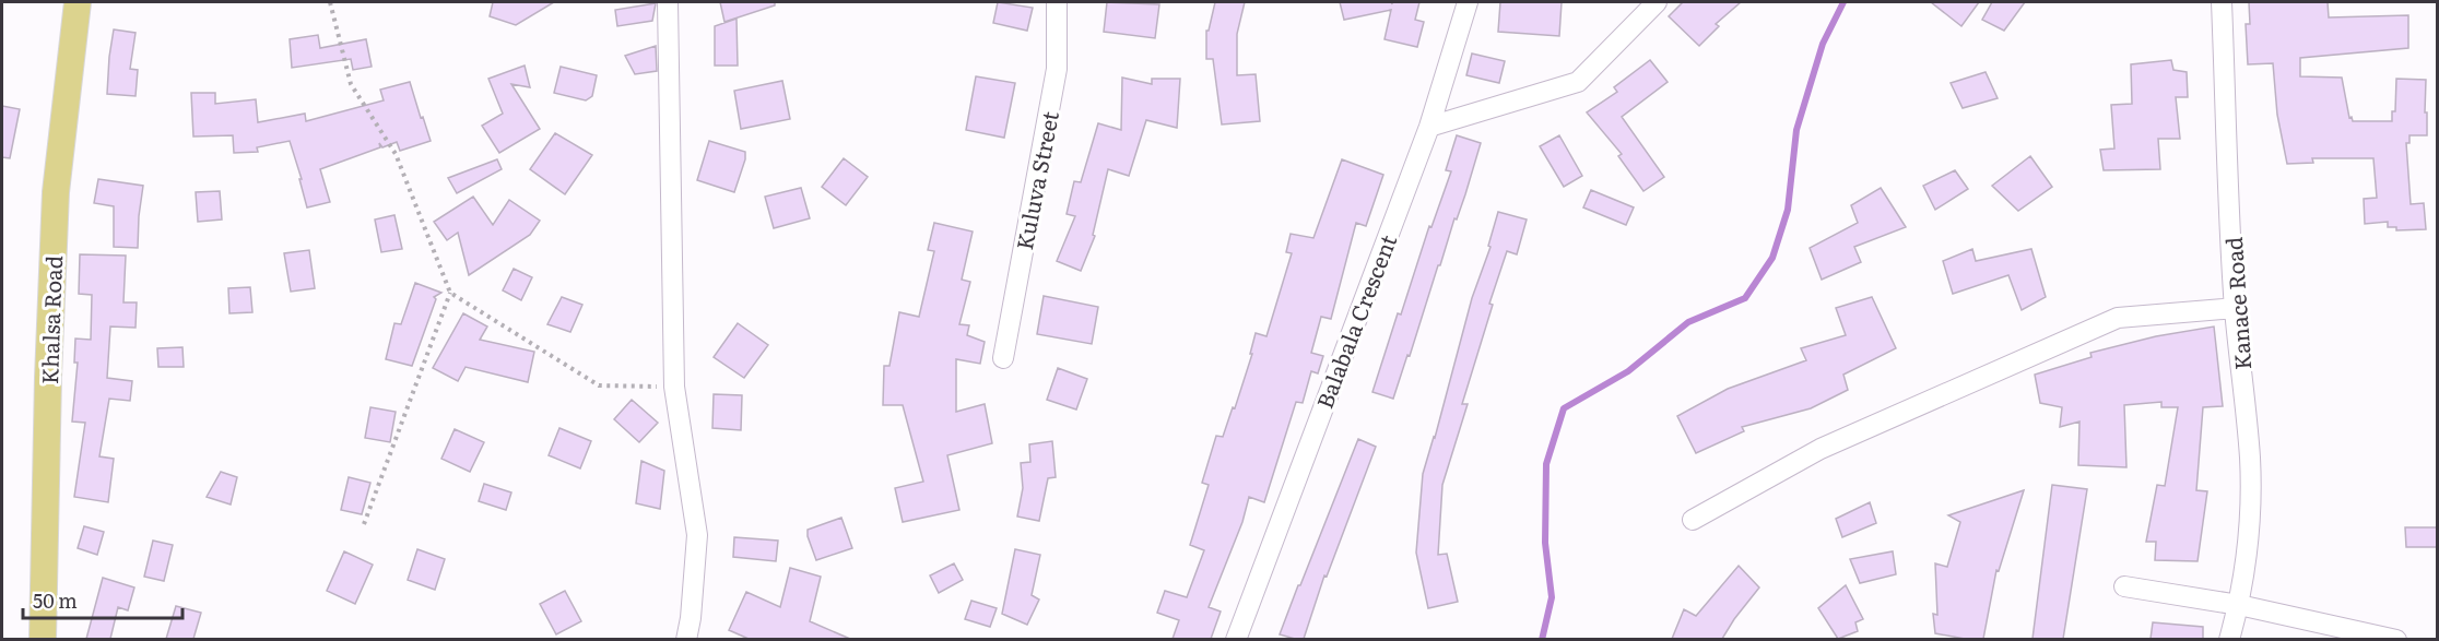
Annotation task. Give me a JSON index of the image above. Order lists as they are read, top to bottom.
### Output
{
  "streets": {
    "main road": ["Khalsa Road"],
    "street": ["Kuluva Street", "Kanace Road", "Balabala Crescent"]
  },
  "scale_bar": "50 m"
}
